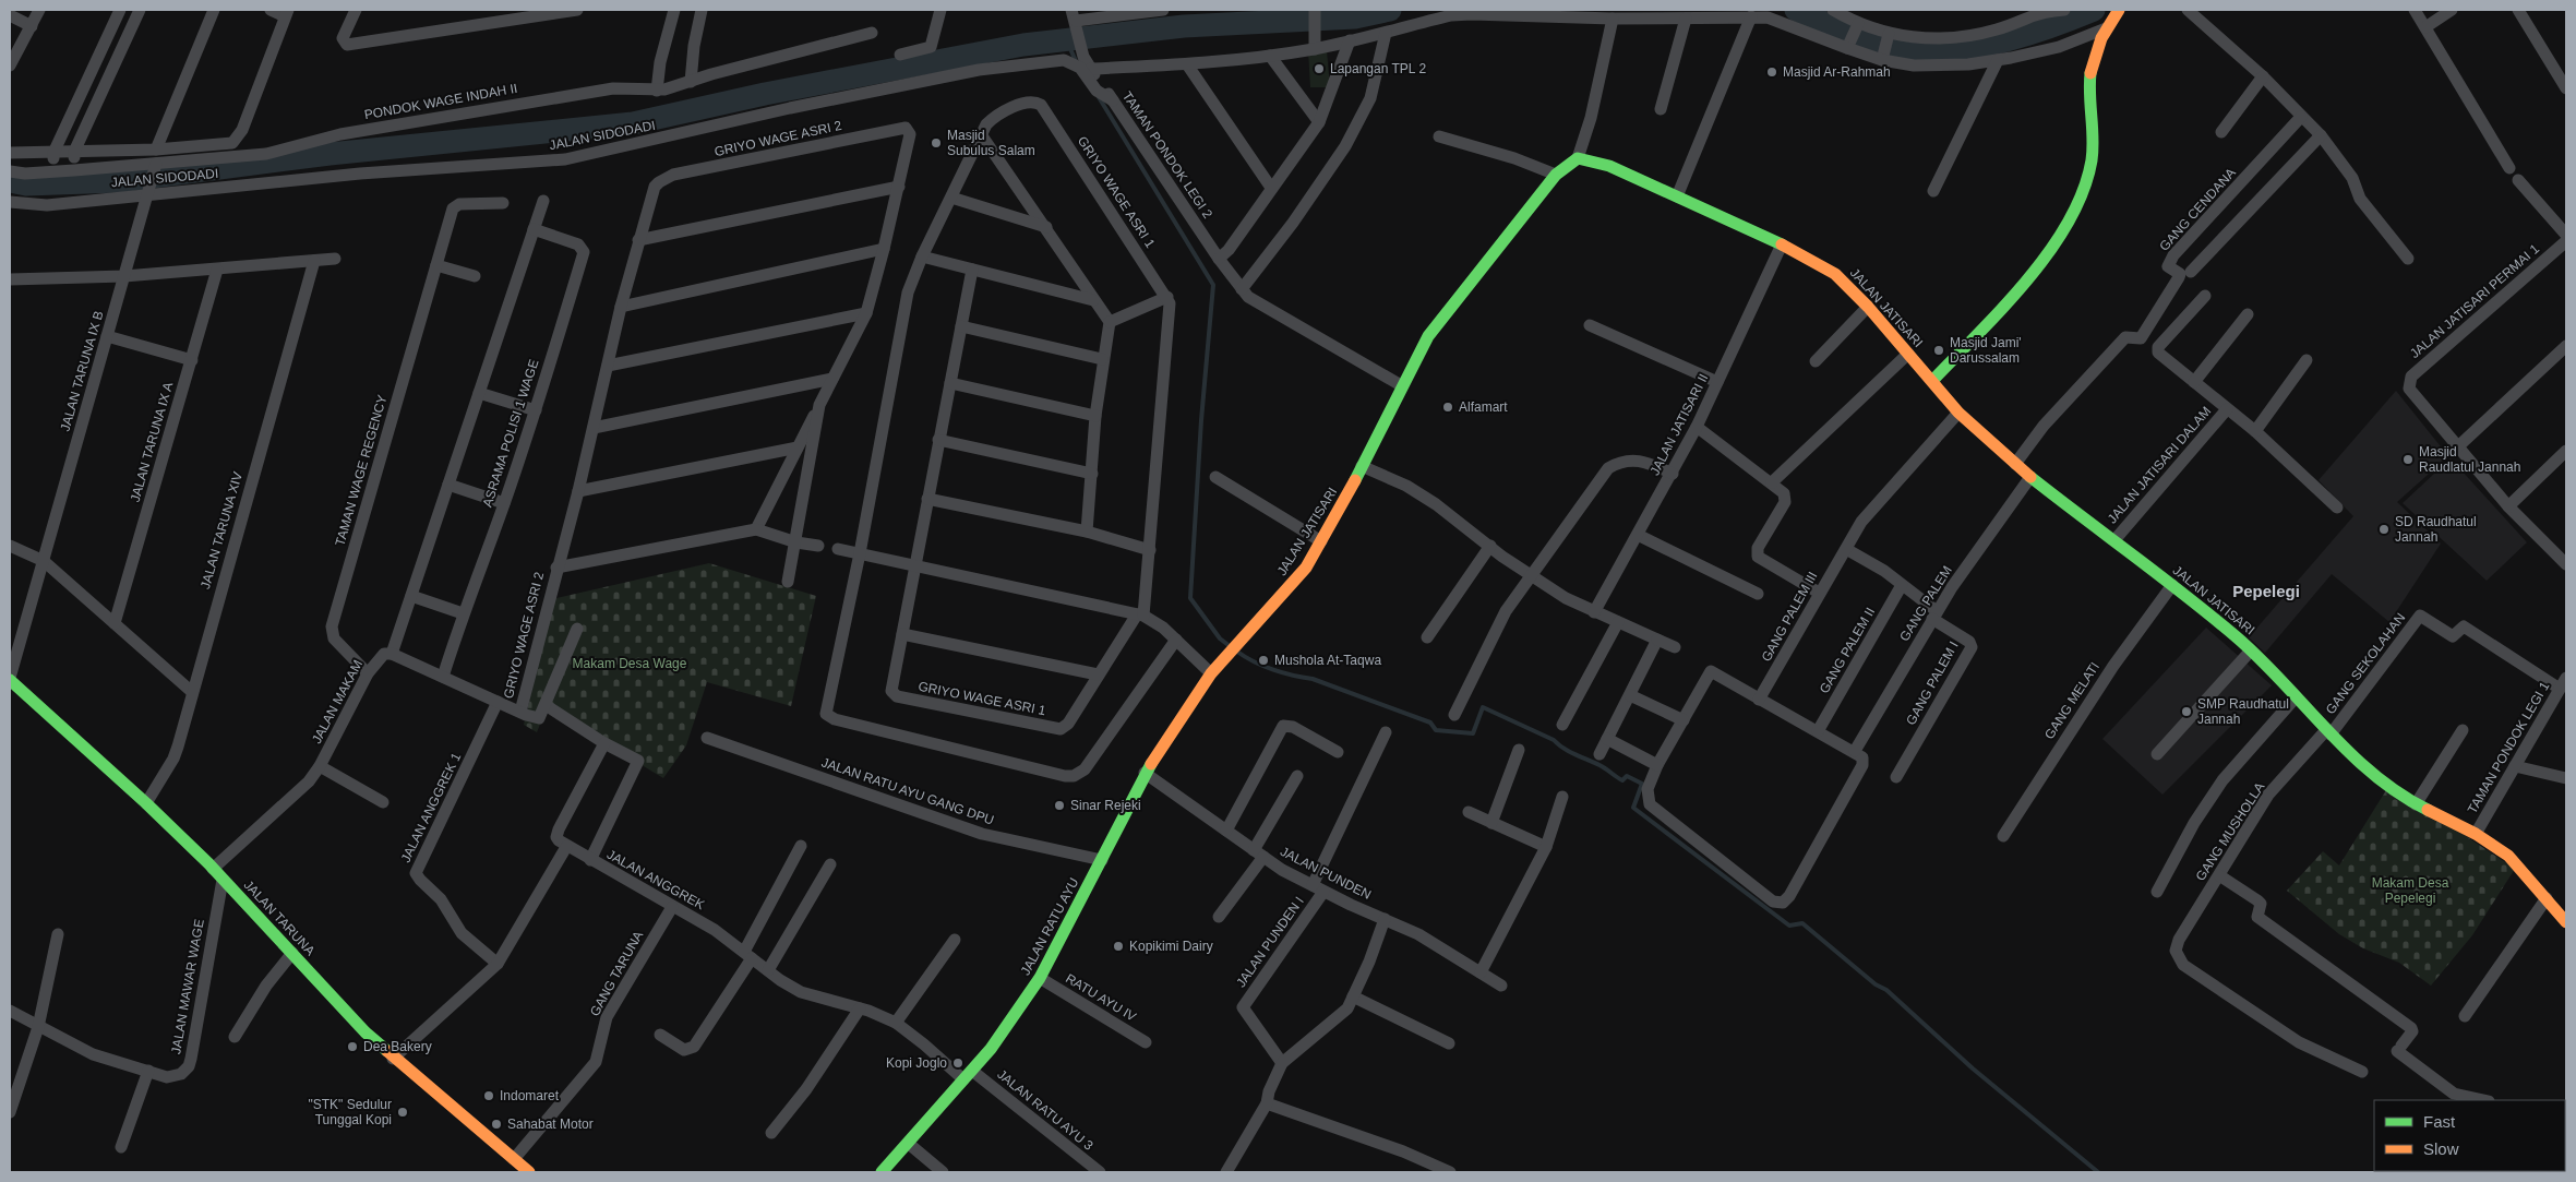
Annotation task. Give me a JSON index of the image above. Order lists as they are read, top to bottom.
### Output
{
  "streets": {
    "street": [
      "PONDOK WAGE INDAH II",
      "JALAN SIDODADI",
      "GRIYO WAGE ASRI 2",
      "TAMAN PONDOK LEGI 2",
      "GRIYO WAGE ASRI 1",
      "GANG CENDANA",
      "JALAN JATISARI PERMAI 1",
      "JALAN JATISARI",
      "JALAN TARUNA IX B",
      "JALAN JATISARI II",
      "ASRAMA POLISI 1 WAGE",
      "JALAN TARUNA IX A",
      "JALAN JATISARI DALAM",
      "TAMAN WAGE REGENCY",
      "JALAN TARUNA XIV",
      "GANG PALEM",
      "GANG PALEM III",
      "GANG PALEM II",
      "GANG SEKOLAHAN",
      "GANG PALEM I",
      "GANG MELATI",
      "JALAN MAKAM",
      "TAMAN PONDOK LEGI 1",
      "JALAN RATU AYU GANG DPU",
      "JALAN ANGGREK 1",
      "GANG MUSHOLLA",
      "JALAN PUNDEN",
      "JALAN ANGGREK",
      "JALAN TARUNA",
      "JALAN RATU AYU",
      "JALAN PUNDEN I",
      "GANG TARUNA",
      "JALAN MAWAR WAGE",
      "RATU AYU IV",
      "JALAN RATU AYU 3"
    ]
  },
  "crossings": [
    ["PONDOK WAGE INDAH II", "JALAN TARUNA IX B"],
    ["JALAN SIDODADI", "TAMAN PONDOK LEGI 2"],
    ["JALAN SIDODADI", "JALAN TARUNA IX B"],
    ["GANG CENDANA", "JALAN JATISARI"],
    ["JALAN JATISARI", "JALAN JATISARI II"],
    ["JALAN JATISARI", "JALAN JATISARI DALAM"],
    ["JALAN JATISARI", "GANG PALEM"],
    ["JALAN JATISARI", "GANG PALEM III"],
    ["JALAN JATISARI", "GANG SEKOLAHAN"],
    ["JALAN JATISARI", "GANG MELATI"],
    ["JALAN JATISARI", "TAMAN PONDOK LEGI 1"],
    ["JALAN JATISARI", "GANG MUSHOLLA"],
    ["JALAN JATISARI", "JALAN RATU AYU"],
    ["JALAN TARUNA IX B", "JALAN TARUNA"],
    ["TAMAN WAGE REGENCY", "JALAN MAKAM"],
    ["JALAN TARUNA XIV", "JALAN TARUNA"],
    ["GANG PALEM", "GANG PALEM I"],
    ["GANG SEKOLAHAN", "TAMAN PONDOK LEGI 1"],
    ["GANG SEKOLAHAN", "GANG MUSHOLLA"],
    ["JALAN MAKAM", "JALAN TARUNA"],
    ["JALAN RATU AYU GANG DPU", "JALAN RATU AYU"],
    ["JALAN PUNDEN", "JALAN RATU AYU"],
    ["JALAN PUNDEN", "JALAN PUNDEN I"],
    ["JALAN ANGGREK", "JALAN RATU AYU"],
    ["JALAN ANGGREK", "GANG TARUNA"],
    ["JALAN ANGGREK", "JALAN RATU AYU 3"],
    ["JALAN TARUNA", "GANG TARUNA"],
    ["JALAN TARUNA", "JALAN MAWAR WAGE"],
    ["JALAN RATU AYU", "RATU AYU IV"],
    ["JALAN RATU AYU", "JALAN RATU AYU 3"]
  ],
  "districts": ["Pepelegi"],
  "parks": ["Makam Desa Wage", "Makam Desa Pepelegi"],
  "places": [
    "Lapangan TPL 2",
    "Masjid Ar-Rahmah",
    "Masjid Subulus Salam",
    "Masjid Jami' Darussalam",
    "Alfamart",
    "Masjid Raudlatul Jannah",
    "SD Raudhatul Jannah",
    "Mushola At-Taqwa",
    "SMP Raudhatul Jannah",
    "Sinar Rejeki",
    "Kopikimi Dairy",
    "Dea Bakery",
    "Kopi Joglo",
    "Indomaret",
    "\"STK\" Sedulur Tunggal Kopi",
    "Sahabat Motor"
  ],
  "legend": ["Fast", "Slow"]
}
